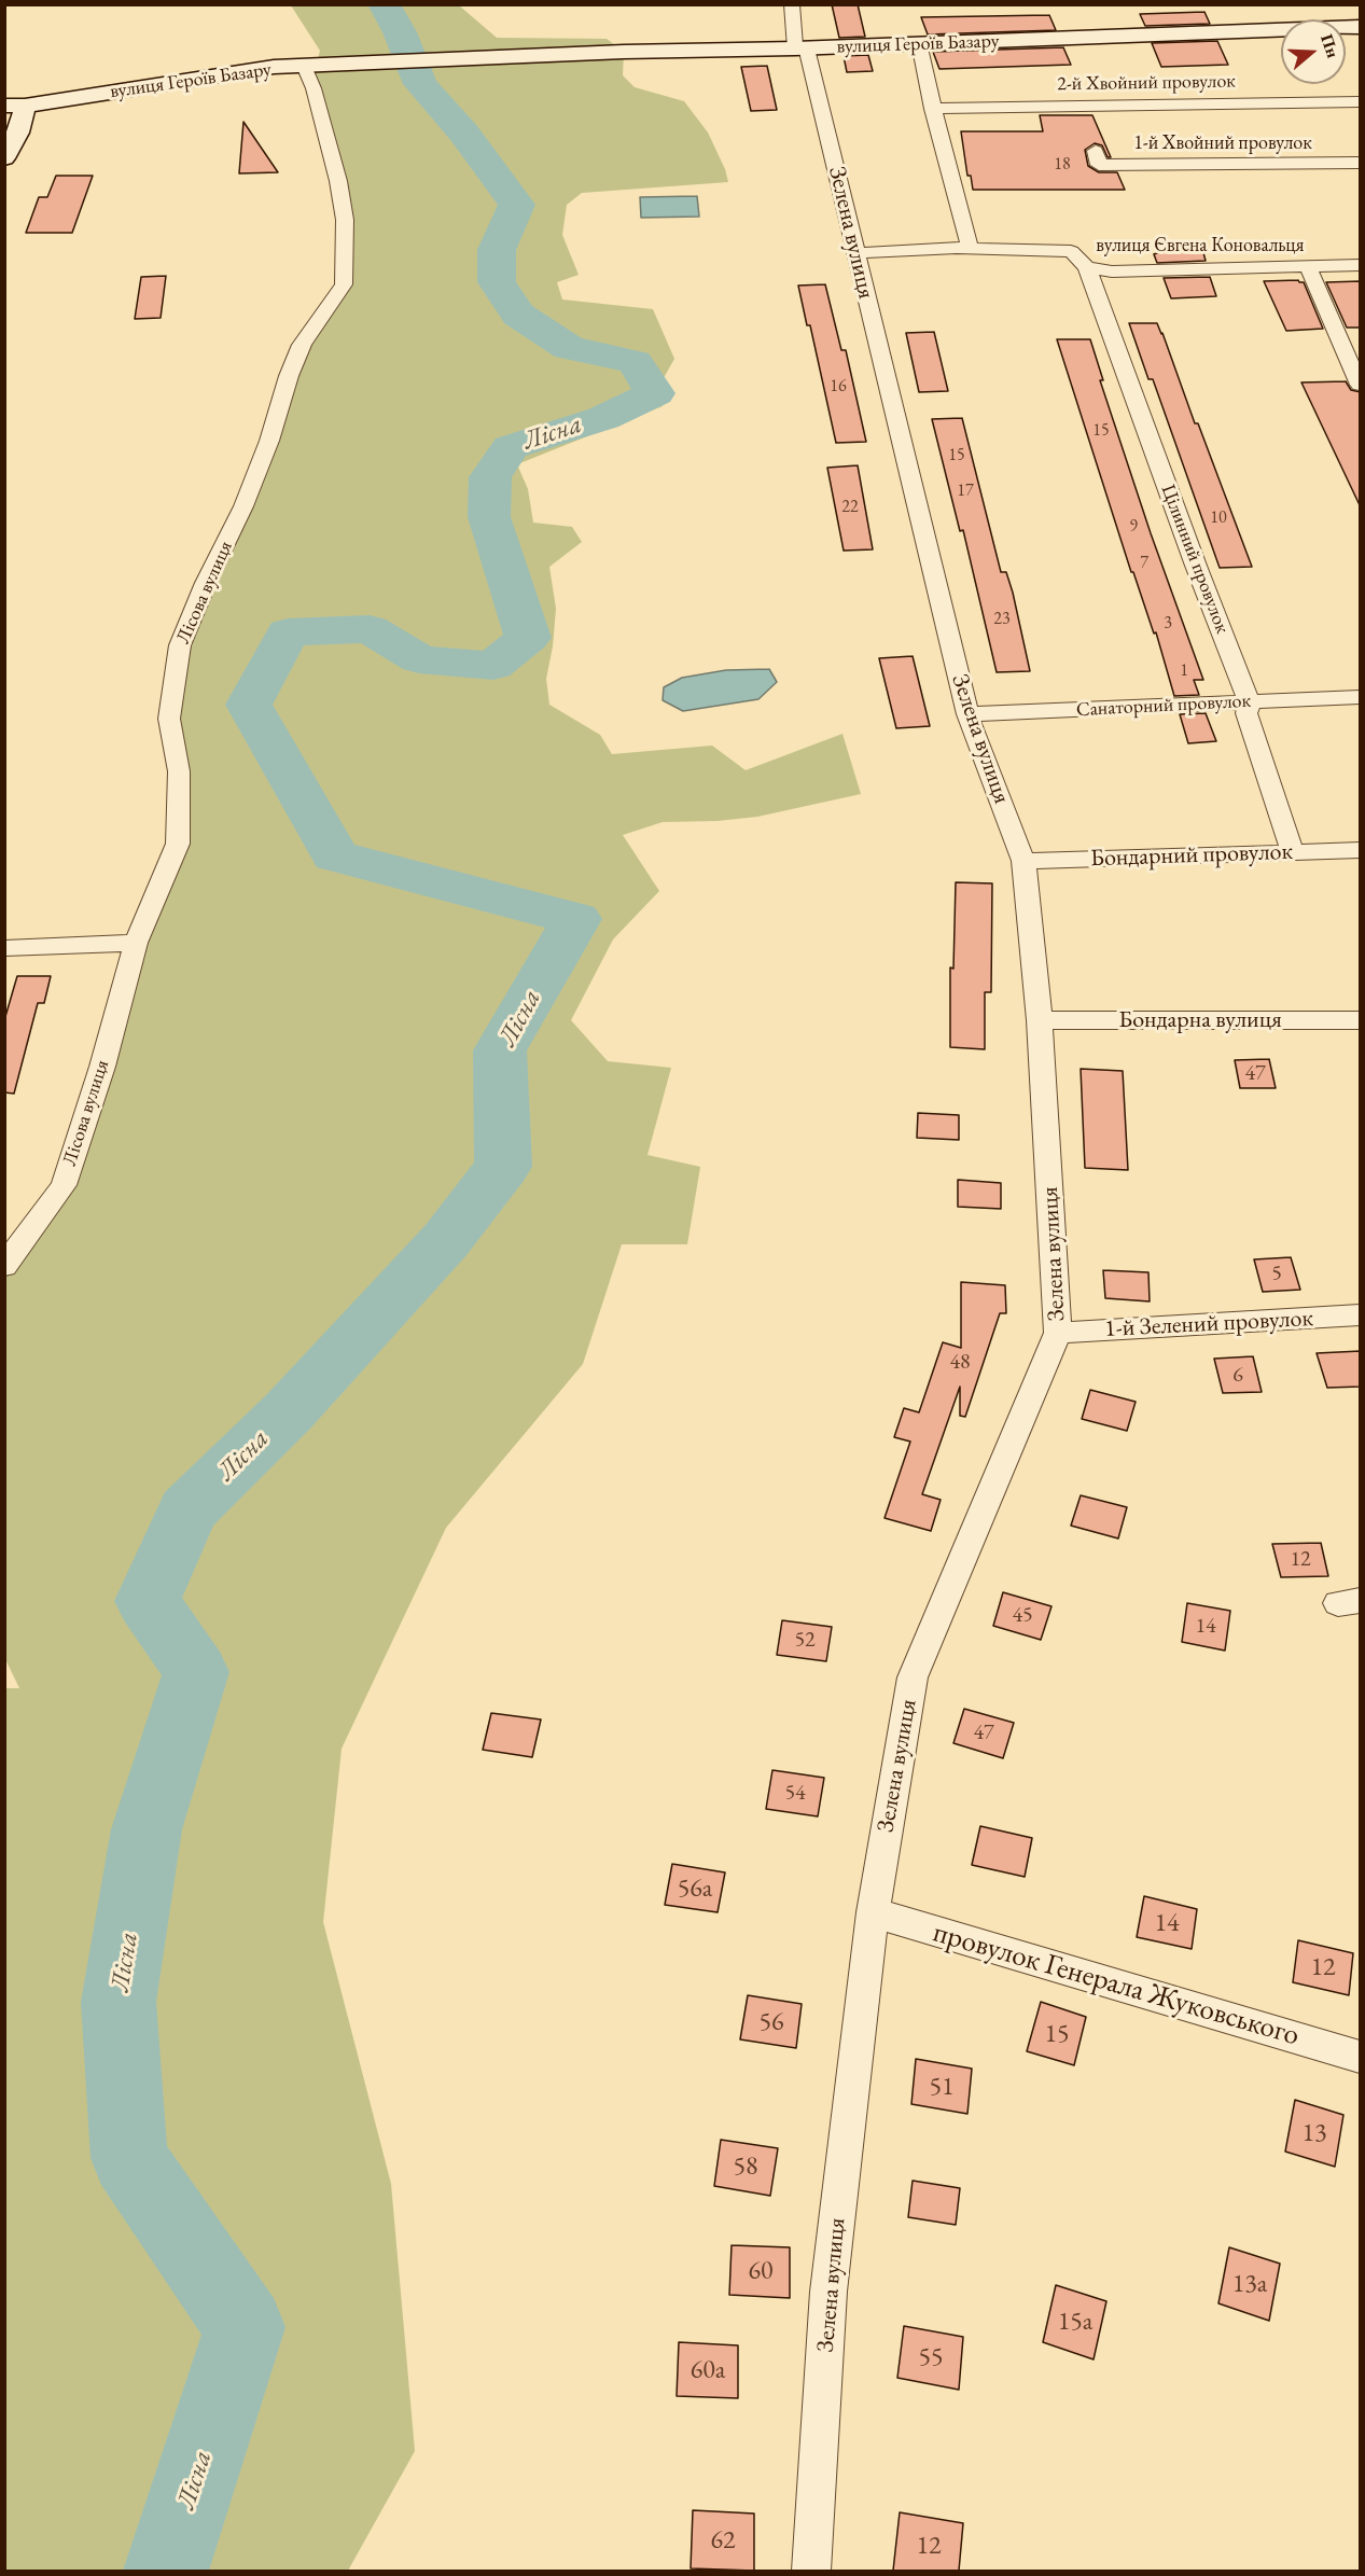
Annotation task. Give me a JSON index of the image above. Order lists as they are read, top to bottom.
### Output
{
  "streets": {
    "main road": ["вулиця Героїв Базару"],
    "street": [
      "2-й Хвойний провулок",
      "1-й Хвойний провулок",
      "Зелена вулиця",
      "вулиця Євгена Коновальця",
      "Цілинний провулок",
      "Лісова вулиця",
      "Санаторний провулок",
      "Бондарний провулок",
      "Бондарна вулиця",
      "1-й Зелений провулок",
      "провулок Генерала Жуковського"
    ]
  },
  "crossings": [
    ["вулиця Героїв Базару", "Зелена вулиця"],
    ["вулиця Героїв Базару", "Лісова вулиця"],
    ["Зелена вулиця", "вулиця Євгена Коновальця"],
    ["Зелена вулиця", "Санаторний провулок"],
    ["Зелена вулиця", "Бондарний провулок"],
    ["Зелена вулиця", "Бондарна вулиця"],
    ["Зелена вулиця", "1-й Зелений провулок"],
    ["Зелена вулиця", "провулок Генерала Жуковського"],
    ["вулиця Євгена Коновальця", "Цілинний провулок"],
    ["Цілинний провулок", "Санаторний провулок"],
    ["Цілинний провулок", "Бондарний провулок"]
  ],
  "water": ["Лісна"],
  "house_numbers": [
    "18",
    "16",
    "15",
    "15",
    "17",
    "22",
    "10",
    "9",
    "7",
    "23",
    "3",
    "1",
    "47",
    "5",
    "48",
    "6",
    "12",
    "45",
    "14",
    "52",
    "47",
    "54",
    "56а",
    "14",
    "12",
    "56",
    "15",
    "51",
    "13",
    "58",
    "60",
    "13а",
    "15а",
    "55",
    "60а",
    "62",
    "12"
  ],
  "north": "right"
}
